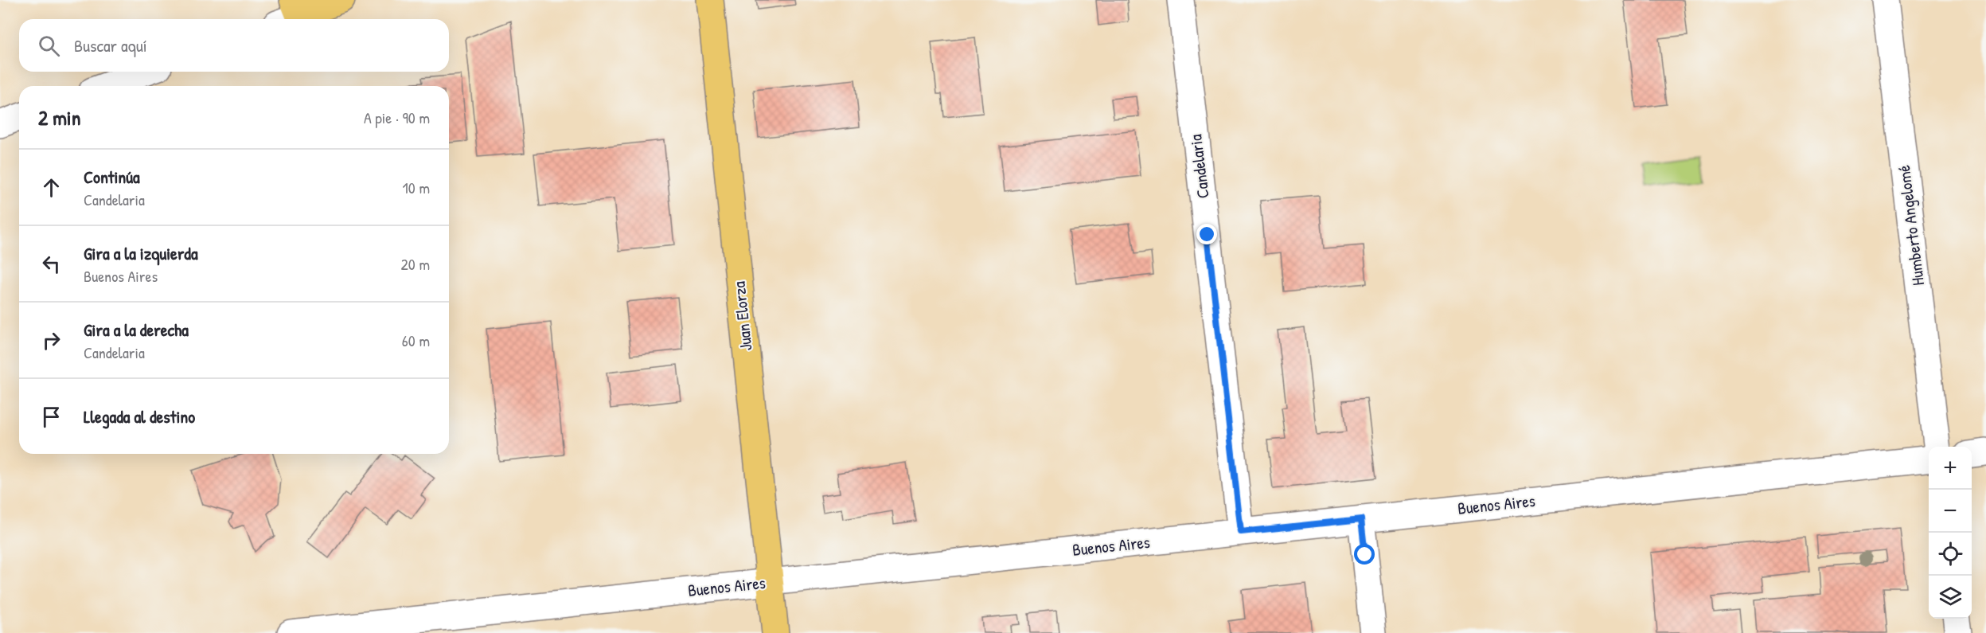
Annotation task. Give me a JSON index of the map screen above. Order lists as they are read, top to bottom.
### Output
{
  "streets": {
    "main road": ["Juan Elorza"],
    "street": ["Candelaria", "Humberto Angelomé", "Buenos Aires"]
  },
  "crossings": [
    ["Candelaria", "Buenos Aires"],
    ["Juan Elorza", "Buenos Aires"]
  ],
  "page": {
    "search": "Buscar aquí",
    "heading": ["2 min", "A pie · 90 m"],
    "list": [
      ["Continúa", "Candelaria", "10 m"],
      ["Gira a la izquierda", "Buenos Aires", "20 m"],
      ["Gira a la derecha", "Candelaria", "60 m"],
      "Llegada al destino"
    ],
    "map_buttons": ["+", "−"]
  }
}
